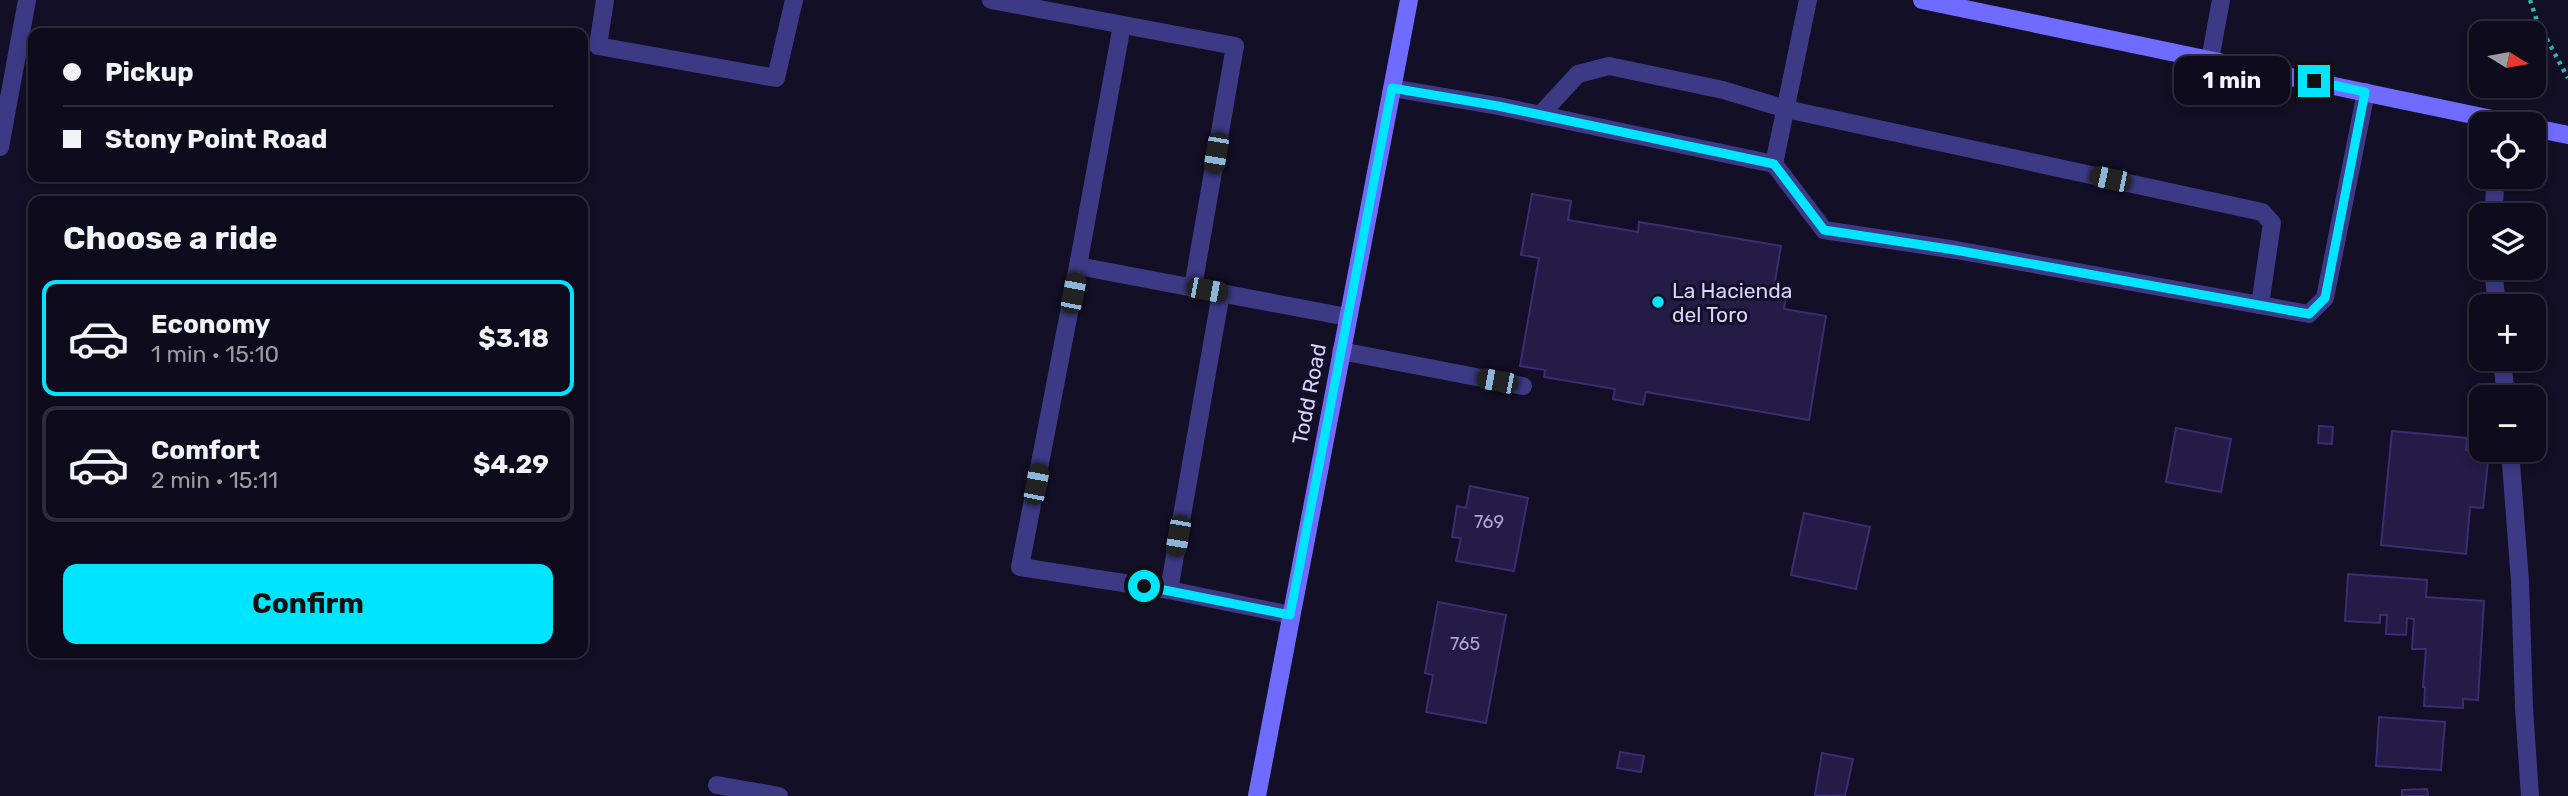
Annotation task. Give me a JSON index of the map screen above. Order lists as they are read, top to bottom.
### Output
{
  "streets": {
    "main road": ["Todd Road"]
  },
  "places": ["La Hacienda del Toro"],
  "house_numbers": ["769", "765"],
  "north": "right",
  "page": {
    "map_buttons": ["+", "−"],
    "banner": ["Pickup", "Stony Point Road"],
    "bubble": "1 min",
    "heading": "Choose a ride",
    "list": [
      {
        "name": "Economy",
        "note": "1 min · 15:10",
        "value": "$3.18"
      },
      {
        "name": "Comfort",
        "note": "2 min · 15:11",
        "value": "$4.29"
      }
    ],
    "buttons": "Confirm"
  }
}
